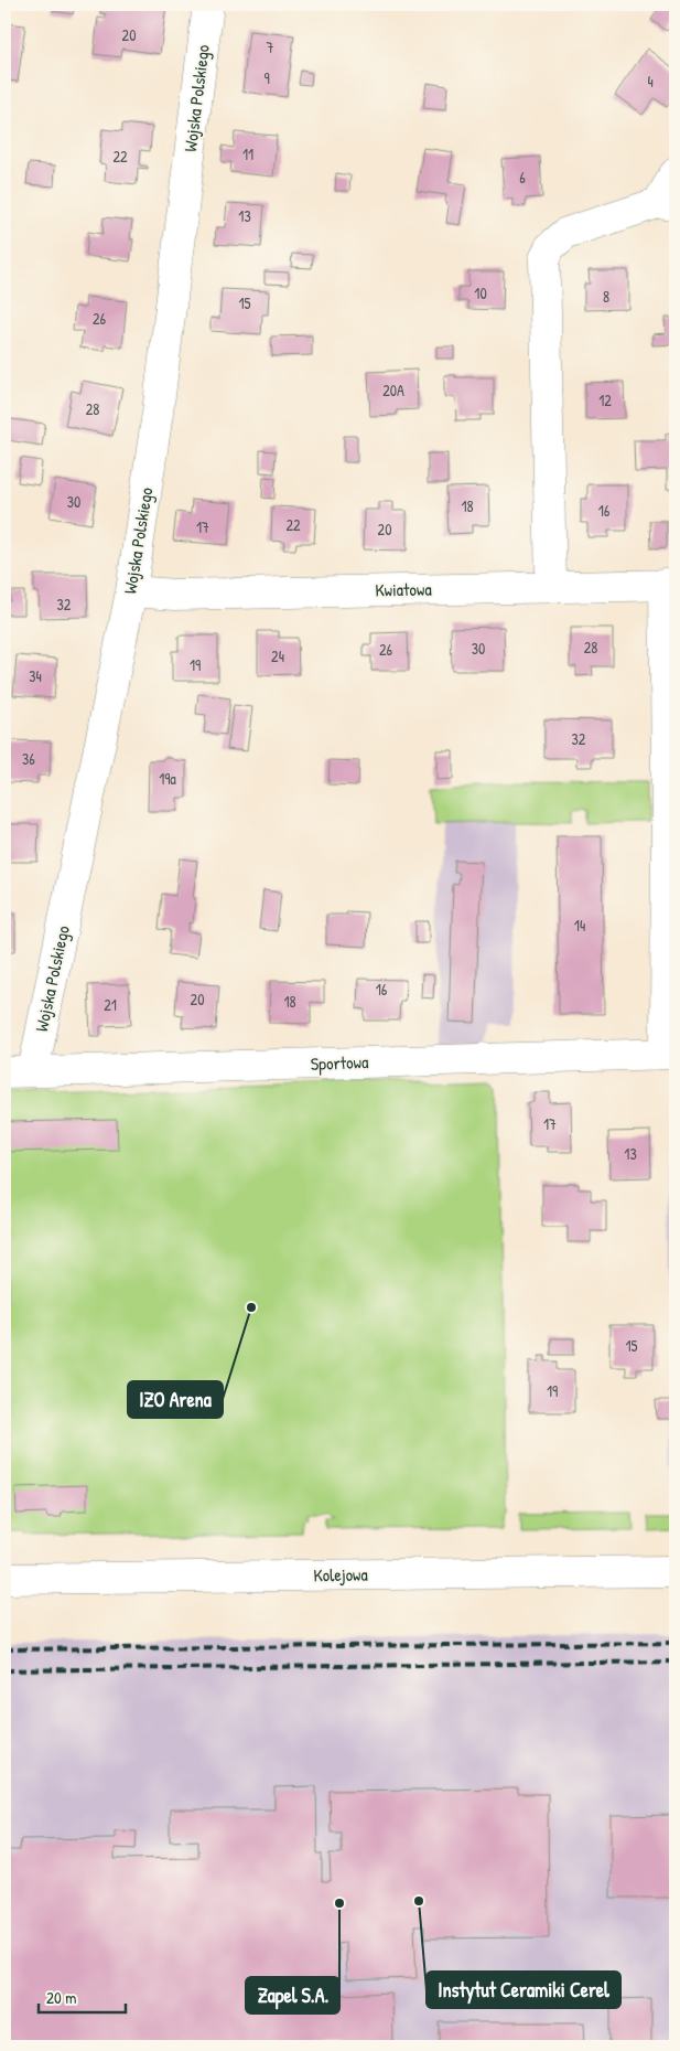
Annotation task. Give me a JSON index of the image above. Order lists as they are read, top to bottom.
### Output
{
  "streets": {
    "street": [
      "Wojska Polskiego",
      "Kwiatowa",
      "Sportowa",
      "Kolejowa"
    ]
  },
  "crossings": [
    ["Wojska Polskiego", "Kwiatowa"],
    ["Wojska Polskiego", "Sportowa"]
  ],
  "places": ["IZO Arena", "Instytut Ceramiki Cerel", "Zapel S.A."],
  "house_numbers": [
    "20",
    "7",
    "9",
    "4",
    "11",
    "22",
    "6",
    "13",
    "10",
    "8",
    "15",
    "26",
    "20A",
    "12",
    "28",
    "30",
    "18",
    "16",
    "22",
    "17",
    "20",
    "32",
    "28",
    "30",
    "26",
    "24",
    "19",
    "34",
    "32",
    "36",
    "19a",
    "14",
    "16",
    "20",
    "18",
    "21",
    "17",
    "13",
    "15",
    "19"
  ],
  "scale_bar": "20 m"
}
